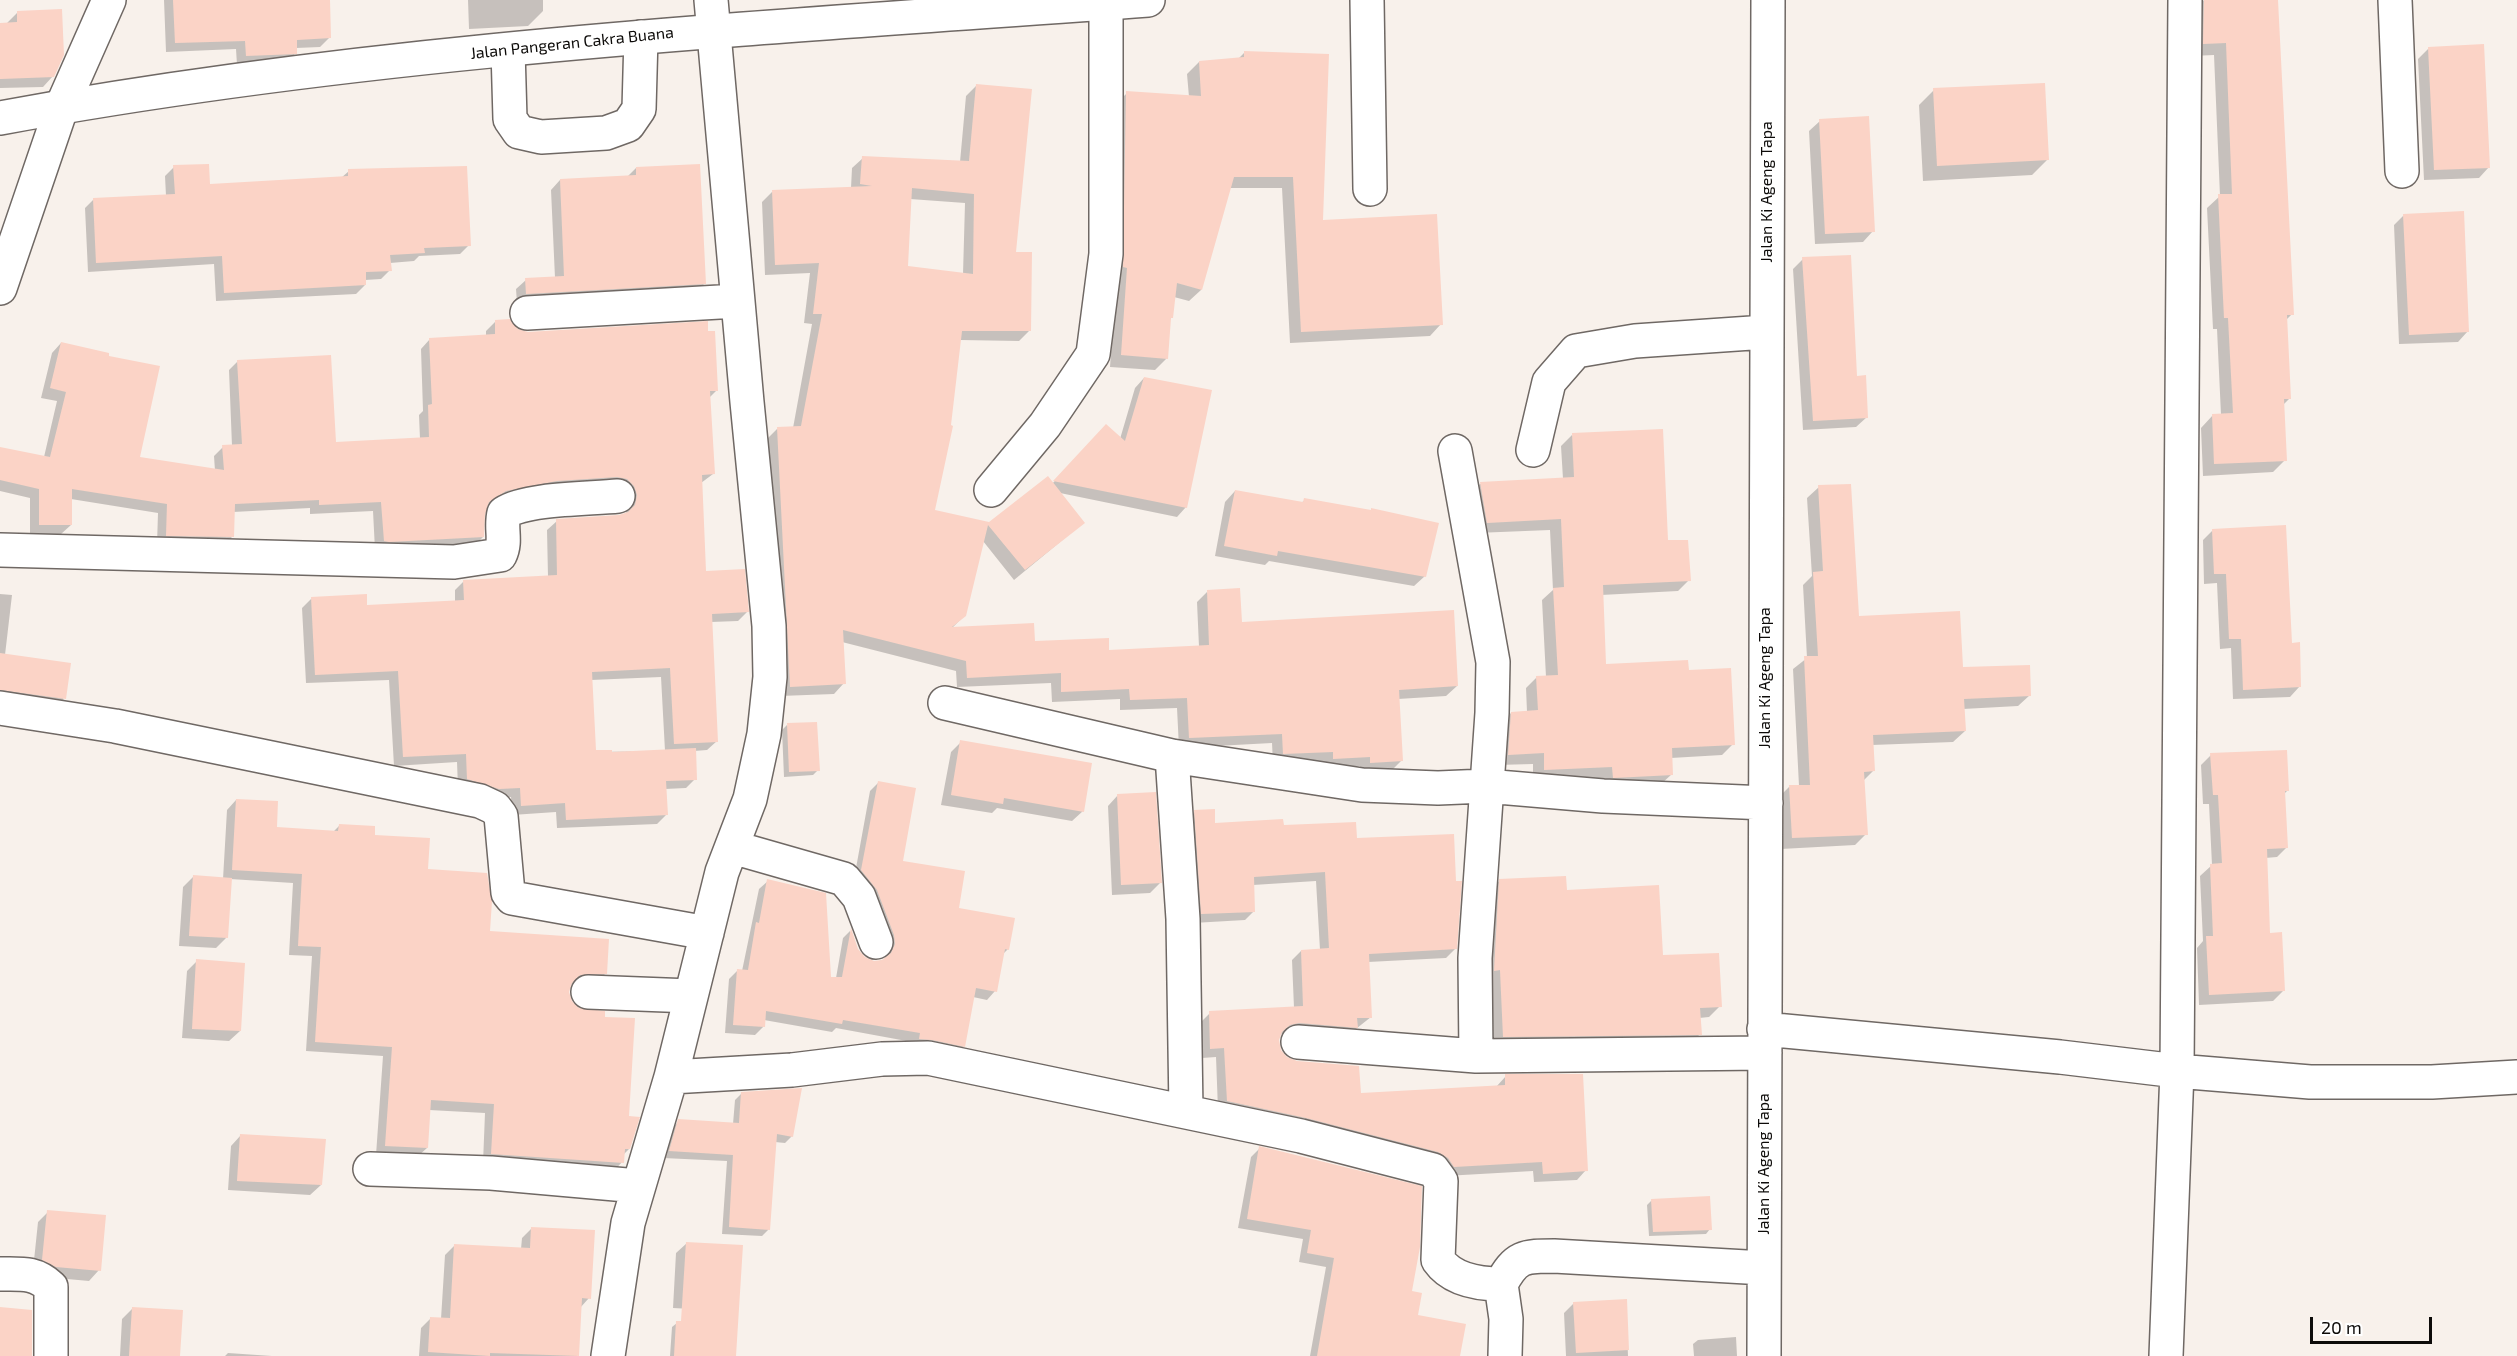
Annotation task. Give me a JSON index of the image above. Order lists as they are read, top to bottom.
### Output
{
  "streets": {
    "street": ["Jalan Pangeran Cakra Buana", "Jalan Ki Ageng Tapa"]
  },
  "scale_bar": "20 m"
}
